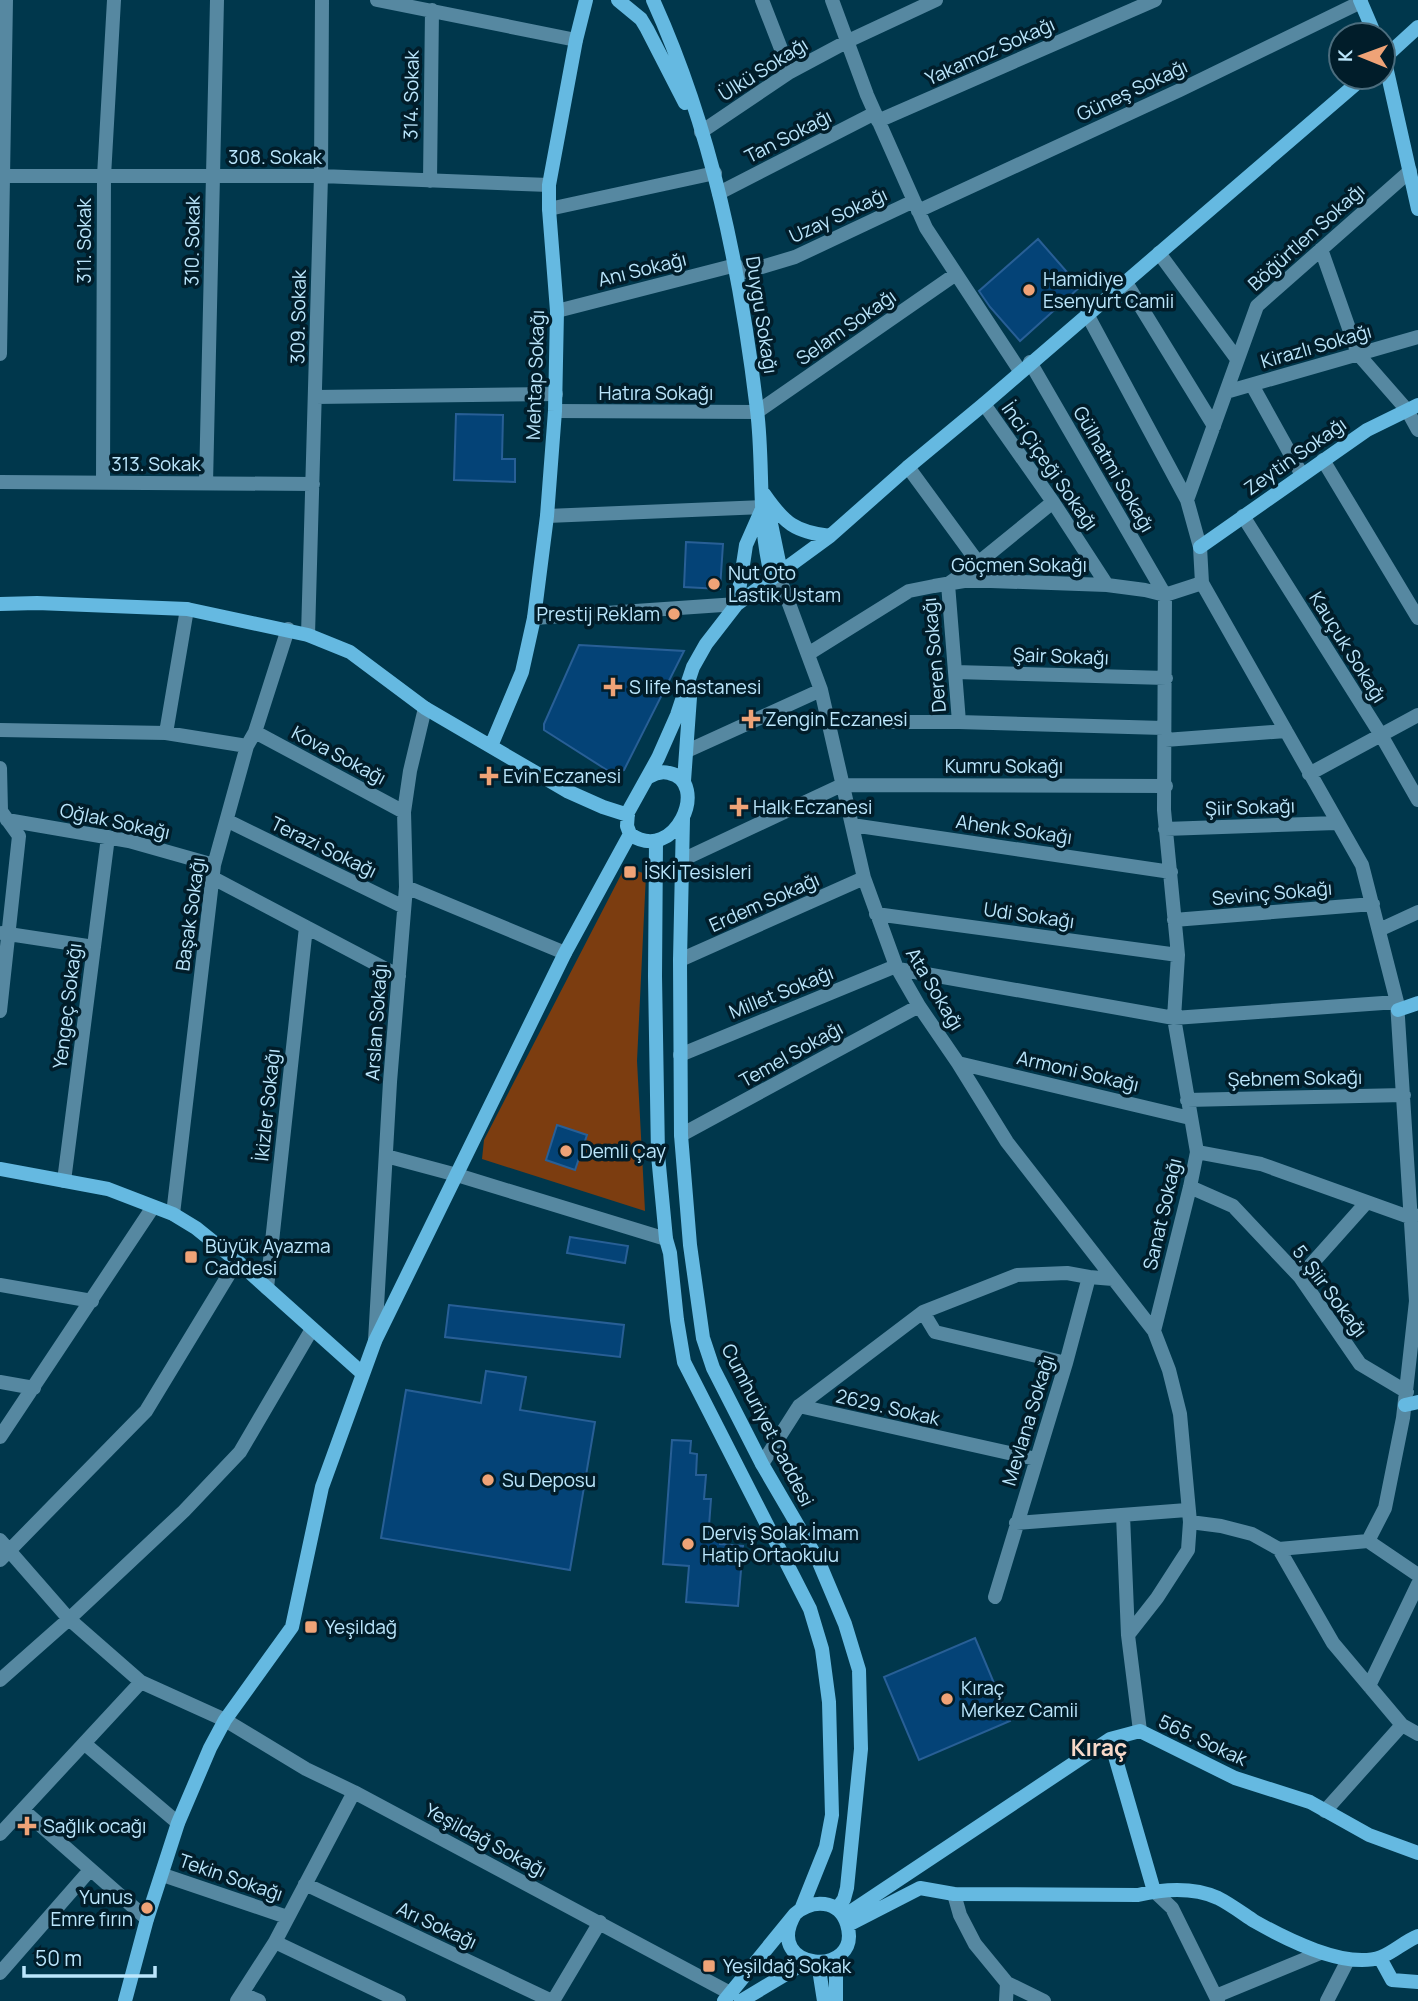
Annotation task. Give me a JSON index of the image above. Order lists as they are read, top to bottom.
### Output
{
  "streets": {
    "main road": [
      "Duygu Sokağı",
      "Mehtap Sokağı",
      "Zeytin Sokağı",
      "Cumhuriyet Caddesi",
      "565. Sokak"
    ],
    "street": [
      "Yakamoz Sokağı",
      "Ülkü Sokağı",
      "Güneş Sokağı",
      "314. Sokak",
      "Tan Sokağı",
      "308. Sokak",
      "Uzay Sokağı",
      "Böğürtlen Sokağı",
      "311. Sokak",
      "310. Sokak",
      "Anı Sokağı",
      "309. Sokak",
      "Selam Sokağı",
      "Kirazlı Sokağı",
      "Hatıra Sokağı",
      "313. Sokak",
      "İnci Çiçeği Sokağı",
      "Gülhatmi Sokağı",
      "Göçmen Sokağı",
      "Kauçuk Sokağı",
      "Deren Sokağı",
      "Şair Sokağı",
      "Kova Sokağı",
      "Kumru Sokağı",
      "Şiir Sokağı",
      "Oğlak Sokağı",
      "Ahenk Sokağı",
      "Terazi Sokağı",
      "Sevinç Sokağı",
      "Erdem Sokağı",
      "Başak Sokağı",
      "Udi Sokağı",
      "Ata Sokağı",
      "Millet Sokağı",
      "Yengeç Sokağı",
      "Arslan Sokağı",
      "Temel Sokağı",
      "Armoni Sokağı",
      "Şebnem Sokağı",
      "İkizler Sokağı",
      "Sanat Sokağı",
      "5. Şiir Sokağı",
      "2629. Sokak",
      "Mevlana Sokağı",
      "Yeşildağ Sokağı",
      "Tekin Sokağı",
      "Arı Sokağı"
    ]
  },
  "crossings": [
    ["Yakamoz Sokağı", "Tan Sokağı"],
    ["Yakamoz Sokağı", "Gülhatmi Sokağı"],
    ["Ülkü Sokağı", "Duygu Sokağı"],
    ["Ülkü Sokağı", "Gülhatmi Sokağı"],
    ["Güneş Sokağı", "Uzay Sokağı"],
    ["Güneş Sokağı", "Gülhatmi Sokağı"],
    ["314. Sokak", "308. Sokak"],
    ["Tan Sokağı", "Duygu Sokağı"],
    ["Tan Sokağı", "Gülhatmi Sokağı"],
    ["308. Sokak", "311. Sokak"],
    ["308. Sokak", "310. Sokak"],
    ["308. Sokak", "309. Sokak"],
    ["308. Sokak", "Mehtap Sokağı"],
    ["Uzay Sokağı", "Anı Sokağı"],
    ["Uzay Sokağı", "Duygu Sokağı"],
    ["Uzay Sokağı", "Gülhatmi Sokağı"],
    ["Böğürtlen Sokağı", "Kirazlı Sokağı"],
    ["311. Sokak", "313. Sokak"],
    ["310. Sokak", "313. Sokak"],
    ["Anı Sokağı", "Duygu Sokağı"],
    ["Anı Sokağı", "Mehtap Sokağı"],
    ["Duygu Sokağı", "Selam Sokağı"],
    ["Duygu Sokağı", "Hatıra Sokağı"],
    ["Duygu Sokağı", "Ata Sokağı"],
    ["309. Sokak", "313. Sokak"],
    ["Selam Sokağı", "Hatıra Sokağı"],
    ["Selam Sokağı", "Gülhatmi Sokağı"],
    ["Mehtap Sokağı", "Hatıra Sokağı"],
    ["Zeytin Sokağı", "Kauçuk Sokağı"],
    ["İnci Çiçeği Sokağı", "Göçmen Sokağı"],
    ["Gülhatmi Sokağı", "Göçmen Sokağı"],
    ["Gülhatmi Sokağı", "Sanat Sokağı"],
    ["Göçmen Sokağı", "Deren Sokağı"],
    ["Göçmen Sokağı", "Ata Sokağı"],
    ["Göçmen Sokağı", "Sanat Sokağı"],
    ["Deren Sokağı", "Şair Sokağı"],
    ["Şair Sokağı", "Sanat Sokağı"],
    ["Kova Sokağı", "Başak Sokağı"],
    ["Kova Sokağı", "Arslan Sokağı"],
    ["Kumru Sokağı", "Ata Sokağı"],
    ["Kumru Sokağı", "Sanat Sokağı"],
    ["Şiir Sokağı", "Sanat Sokağı"],
    ["Oğlak Sokağı", "Başak Sokağı"],
    ["Oğlak Sokağı", "Yengeç Sokağı"],
    ["Oğlak Sokağı", "Arslan Sokağı"],
    ["Oğlak Sokağı", "İkizler Sokağı"],
    ["Ahenk Sokağı", "Ata Sokağı"],
    ["Ahenk Sokağı", "Sanat Sokağı"],
    ["Terazi Sokağı", "Başak Sokağı"],
    ["Terazi Sokağı", "Arslan Sokağı"],
    ["Sevinç Sokağı", "Sanat Sokağı"],
    ["Erdem Sokağı", "Ata Sokağı"],
    ["Erdem Sokağı", "Cumhuriyet Caddesi"],
    ["Udi Sokağı", "Ata Sokağı"],
    ["Udi Sokağı", "Sanat Sokağı"],
    ["Ata Sokağı", "Millet Sokağı"],
    ["Ata Sokağı", "Temel Sokağı"],
    ["Ata Sokağı", "Armoni Sokağı"],
    ["Ata Sokağı", "Sanat Sokağı"],
    ["Millet Sokağı", "Cumhuriyet Caddesi"],
    ["Temel Sokağı", "Cumhuriyet Caddesi"],
    ["Armoni Sokağı", "Sanat Sokağı"],
    ["Şebnem Sokağı", "Sanat Sokağı"],
    ["Sanat Sokağı", "5. Şiir Sokağı"],
    ["2629. Sokak", "Mevlana Sokağı"],
    ["Cumhuriyet Caddesi", "565. Sokak"]
  ],
  "districts": ["Kıraç"],
  "places": {
    "other": [
      "Hamidiye Esenyurt Camii",
      "Nut Oto Lastik Ustam",
      "Prestij Reklam",
      "Demli Çay",
      "Su Deposu",
      "Derviş Solak İmam Hatip Ortaokulu",
      "Kıraç Merkez Camii",
      "Yunus Emre fırın"
    ],
    "health": [
      "S life hastanesi",
      "Zengin Eczanesi",
      "Evin Eczanesi",
      "Halk Eczanesi",
      "Sağlık ocağı"
    ],
    "transit": [
      "İSKİ Tesisleri",
      "Büyük Ayazma Caddesi",
      "Yeşildağ",
      "Yeşildağ Sokak"
    ]
  },
  "scale_bar": "50 m",
  "north": "left"
}
